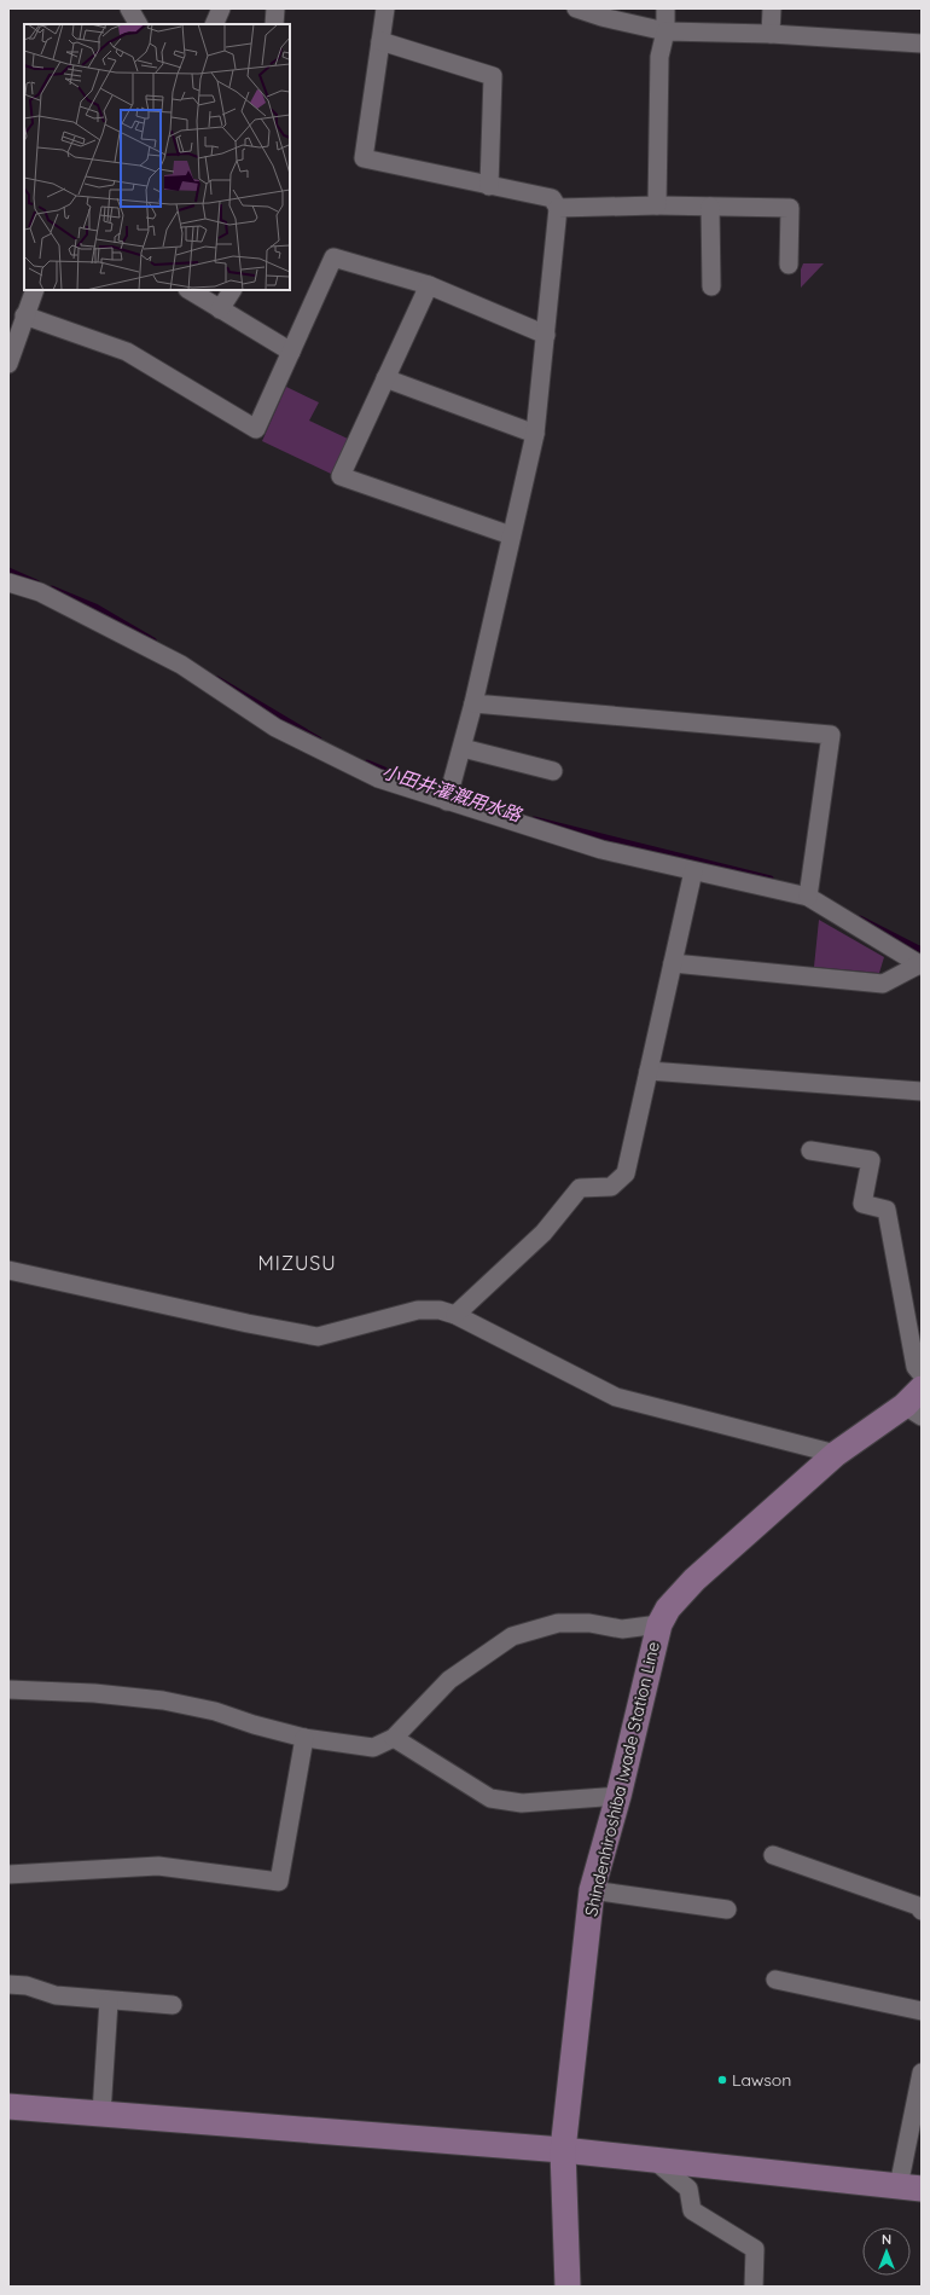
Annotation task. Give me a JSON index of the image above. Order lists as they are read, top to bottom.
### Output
{
  "streets": {
    "main road": ["Shindenhiroshiba Iwade Station Line"]
  },
  "districts": ["MIZUSU"],
  "water": ["小田井灌漑用水路"],
  "places": ["Lawson"],
  "north": "top"
}
